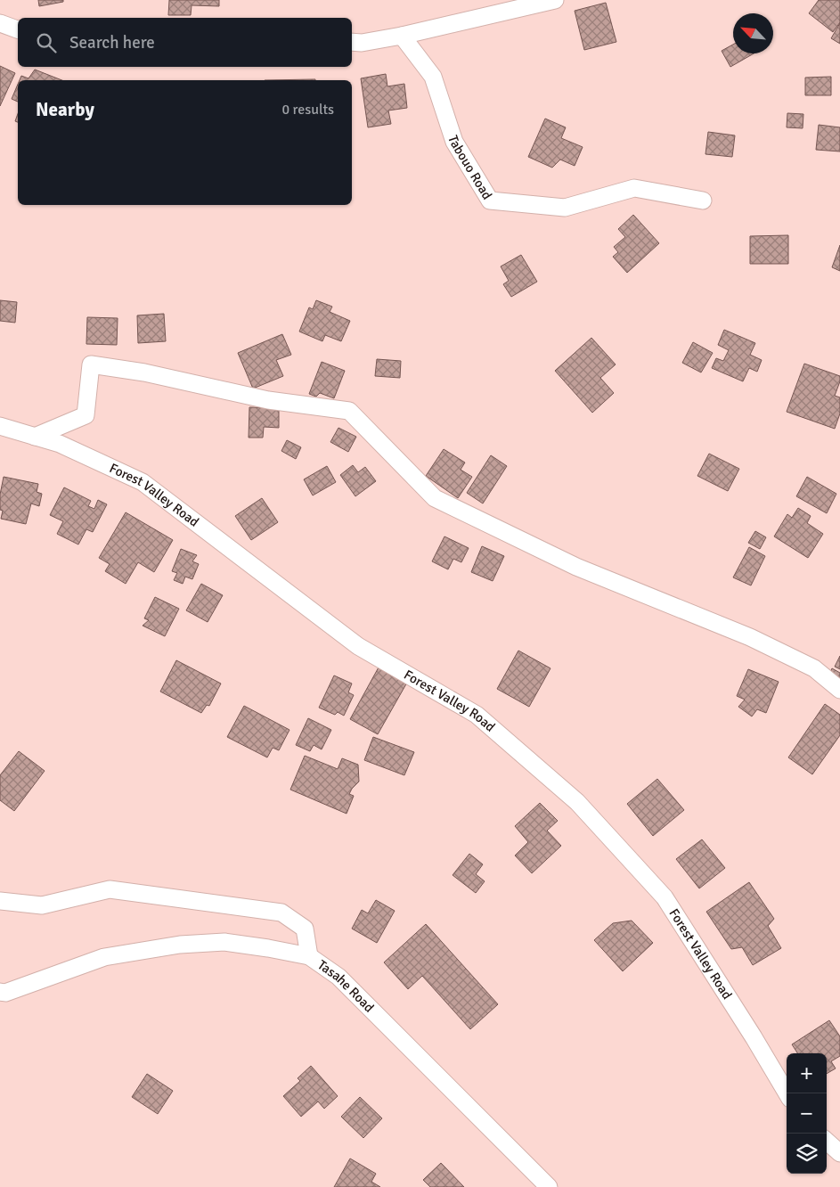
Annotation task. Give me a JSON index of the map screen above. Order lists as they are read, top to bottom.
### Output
{
  "streets": {
    "street": ["Tabouo Road", "Forest Valley Road", "Tasahe Road"]
  },
  "north": "top left",
  "page": {
    "search": "Search here",
    "heading": ["Nearby", "0 results"],
    "map_buttons": ["+", "−"]
  }
}
